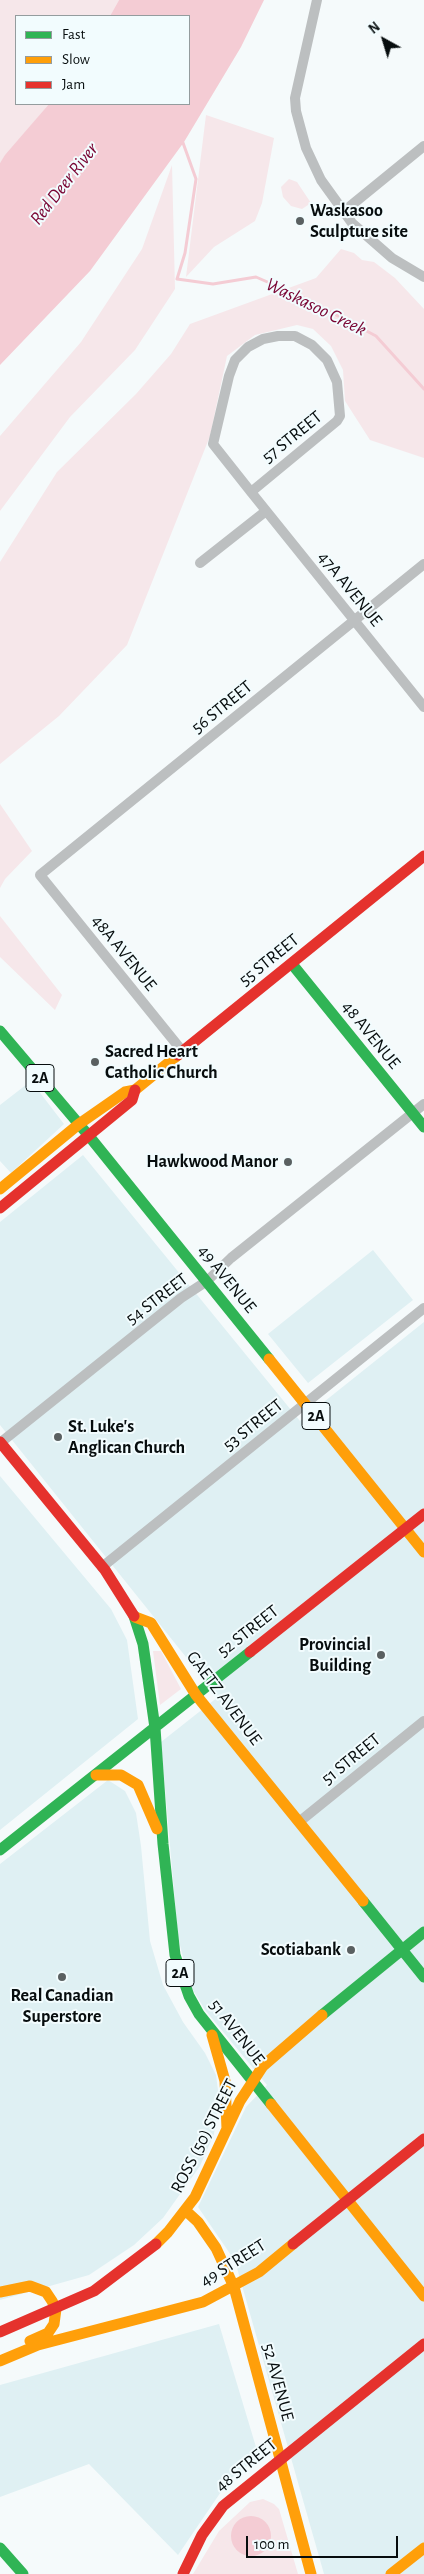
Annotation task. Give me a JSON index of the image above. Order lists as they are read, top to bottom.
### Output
{
  "streets": {
    "main road": [
      "55 STREET",
      "48 AVENUE",
      "2A",
      "49 AVENUE",
      "52 STREET",
      "GAETZ AVENUE",
      "51 AVENUE",
      "ROSS (50) STREET",
      "49 STREET",
      "52 AVENUE",
      "48 STREET"
    ],
    "street": [
      "57 STREET",
      "47A AVENUE",
      "56 STREET",
      "48A AVENUE",
      "54 STREET",
      "53 STREET",
      "51 STREET"
    ]
  },
  "crossings": [
    ["57 STREET", "47A AVENUE"],
    ["47A AVENUE", "56 STREET"],
    ["56 STREET", "48A AVENUE"],
    ["48A AVENUE", "55 STREET"],
    ["55 STREET", "48 AVENUE"],
    ["55 STREET", "49 AVENUE"],
    ["48 AVENUE", "54 STREET"],
    ["49 AVENUE", "54 STREET"],
    ["49 AVENUE", "53 STREET"],
    ["49 AVENUE", "52 STREET"],
    ["54 STREET", "GAETZ AVENUE"],
    ["53 STREET", "GAETZ AVENUE"],
    ["52 STREET", "GAETZ AVENUE"],
    ["52 STREET", "51 AVENUE"],
    ["GAETZ AVENUE", "51 STREET"],
    ["GAETZ AVENUE", "51 AVENUE"],
    ["GAETZ AVENUE", "ROSS (50) STREET"],
    ["51 AVENUE", "ROSS (50) STREET"],
    ["51 AVENUE", "49 STREET"],
    ["ROSS (50) STREET", "52 AVENUE"],
    ["49 STREET", "52 AVENUE"],
    ["52 AVENUE", "48 STREET"]
  ],
  "water": ["Red Deer River", "Waskasoo Creek"],
  "places": [
    "Waskasoo Sculpture site",
    "Sacred Heart Catholic Church",
    "Hawkwood Manor",
    "St. Luke's Anglican Church",
    "Provincial Building",
    "Scotiabank",
    "Real Canadian Superstore"
  ],
  "legend": ["Fast", "Slow", "Jam"],
  "scale_bar": "100 m",
  "north": "top left"
}
